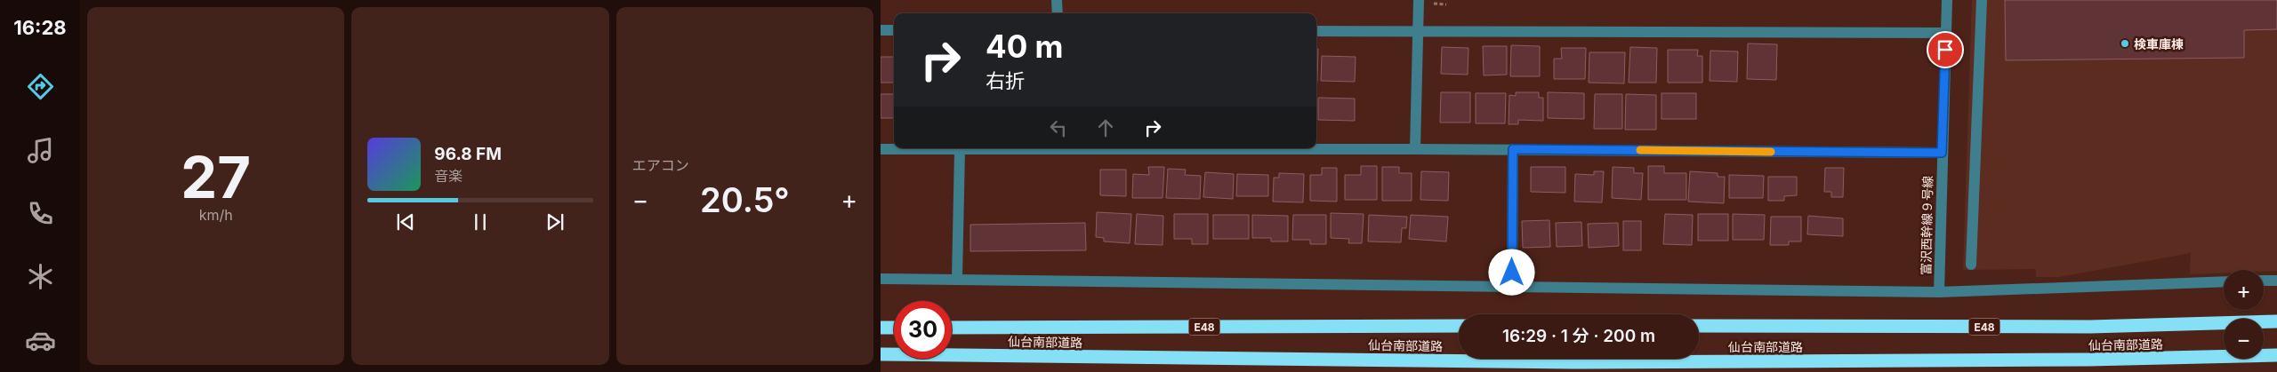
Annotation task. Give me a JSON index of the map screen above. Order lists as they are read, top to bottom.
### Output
{
  "streets": {
    "highway": ["E48", "仙台南部道路"],
    "street": ["富沢西幹線９号線"]
  },
  "places": ["検車庫棟"],
  "page": {
    "tabs": "16:28",
    "tile": [
      ["27", "km/h"],
      "エアコン"
    ],
    "turn": ["40 m", "右折"],
    "song": ["96.8 FM", "音楽"],
    "heat": ["−", "20.5°", "+"],
    "map_buttons": ["+", "−"],
    "limit": "30",
    "trip": "16:29 · 1 分 · 200 m"
  }
}
